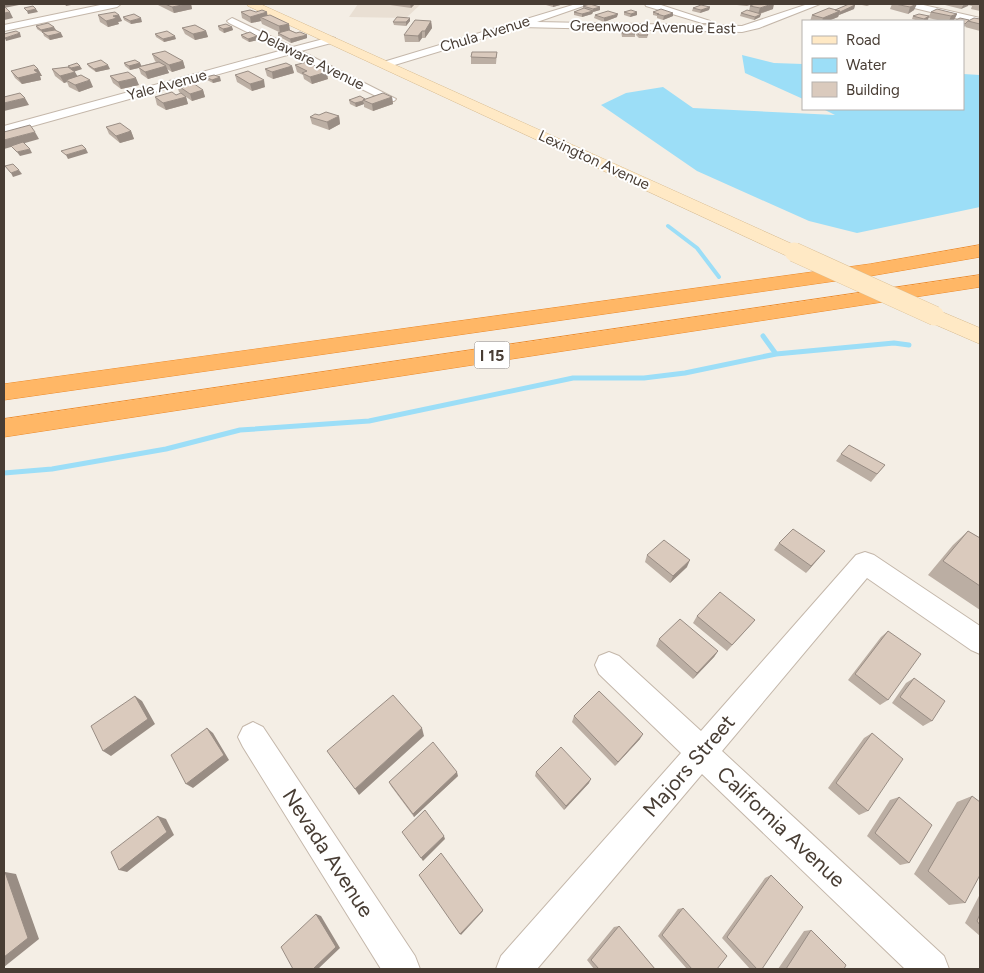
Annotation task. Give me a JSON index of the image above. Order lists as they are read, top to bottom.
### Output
{
  "streets": {
    "highway": ["I 15"],
    "street": [
      "Greenwood Avenue East",
      "Chula Avenue",
      "Delaware Avenue",
      "Yale Avenue",
      "Lexington Avenue",
      "Majors Street",
      "California Avenue",
      "Nevada Avenue"
    ]
  },
  "crossings": [
    ["Greenwood Avenue East", "Chula Avenue"],
    ["Chula Avenue", "Lexington Avenue"],
    ["Delaware Avenue", "Yale Avenue"],
    ["Yale Avenue", "Lexington Avenue"],
    ["Majors Street", "California Avenue"]
  ],
  "legend": ["Road", "Water", "Building"]
}
